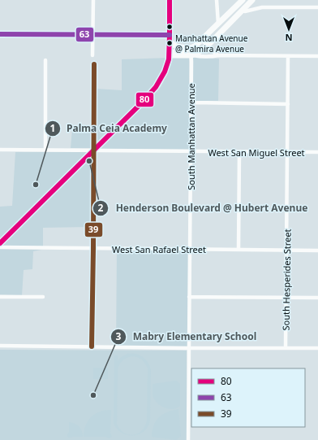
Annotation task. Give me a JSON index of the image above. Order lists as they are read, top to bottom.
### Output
{
  "streets": {
    "street": [
      "South Manhattan Avenue",
      "West San Miguel Street",
      "West San Rafael Street",
      "South Hesperides Street"
    ]
  },
  "crossings": [
    ["South Manhattan Avenue", "West San Miguel Street"],
    ["South Manhattan Avenue", "West San Rafael Street"],
    ["West San Miguel Street", "South Hesperides Street"],
    ["West San Rafael Street", "South Hesperides Street"]
  ],
  "places": [
    "Manhattan Avenue @ Palmira Avenue",
    "Henderson Boulevard @ Hubert Avenue",
    "Palma Ceia Academy",
    "Mabry Elementary School"
  ],
  "lines": ["transit line 80", "transit line 63", "transit line 39"],
  "legend": ["80", "63", "39"],
  "north": "bottom"
}
